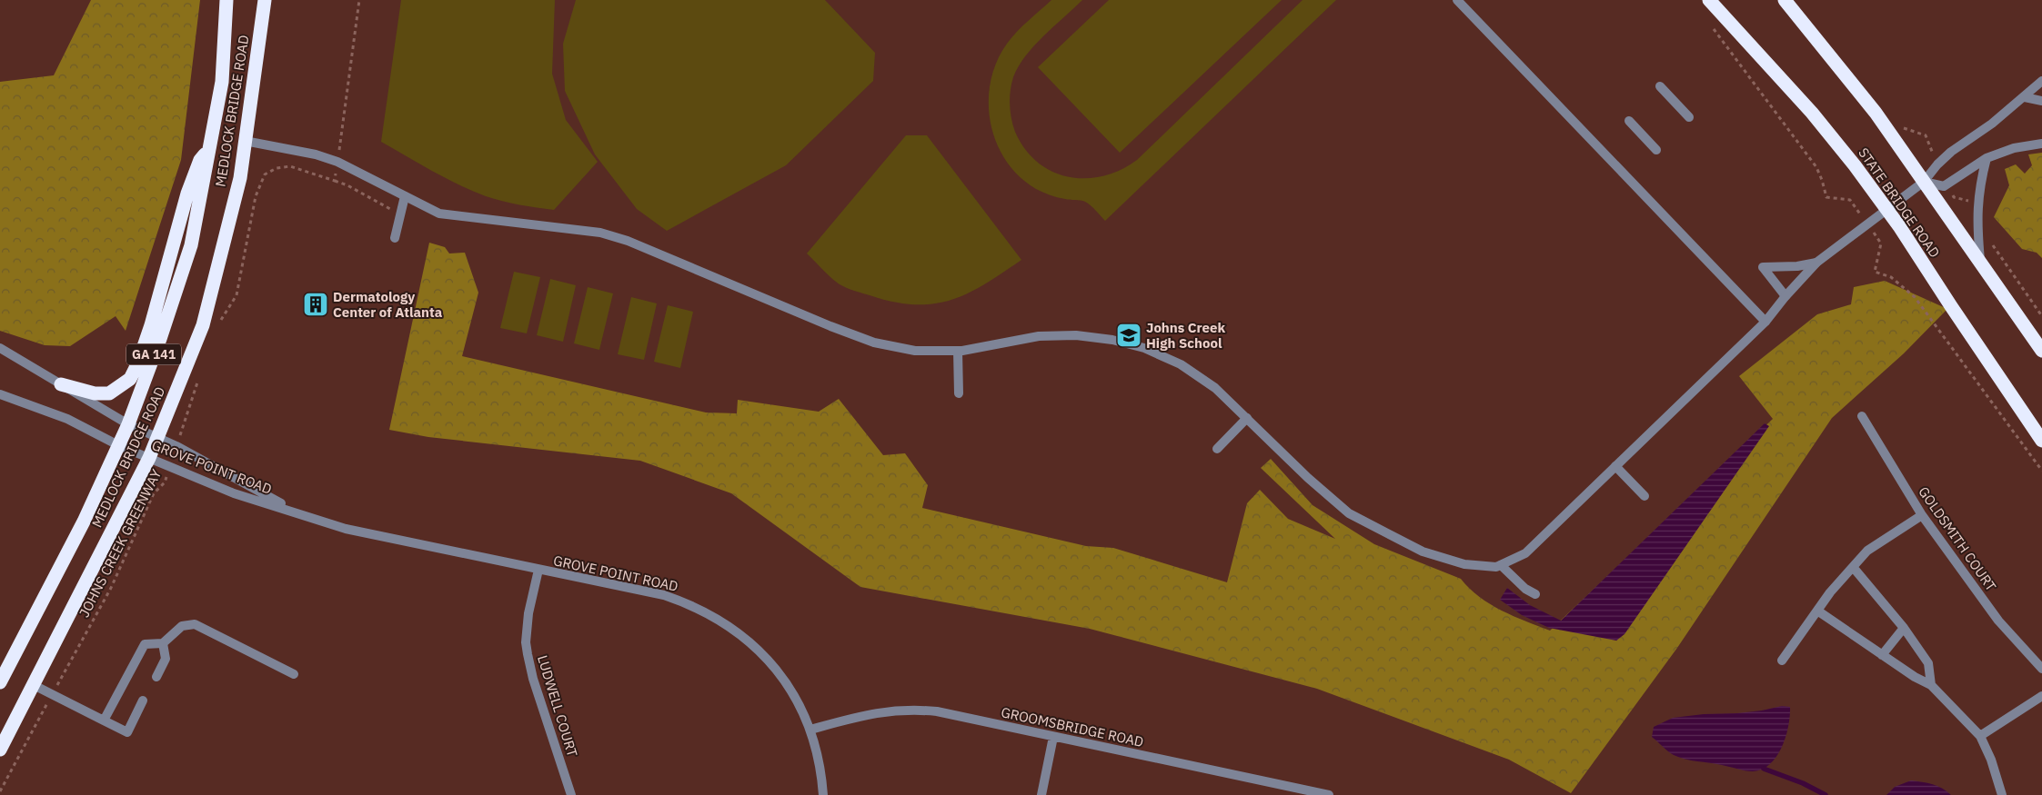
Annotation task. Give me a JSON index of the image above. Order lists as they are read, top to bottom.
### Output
{
  "streets": {
    "highway": ["MEDLOCK BRIDGE ROAD", "STATE BRIDGE ROAD", "GA 141"],
    "street": [
      "GROVE POINT ROAD",
      "GOLDSMITH COURT",
      "LUDWELL COURT",
      "GROOMSBRIDGE ROAD"
    ],
    "path": ["JOHNS CREEK GREENWAY"]
  },
  "crossings": [
    ["MEDLOCK BRIDGE ROAD", "GROVE POINT ROAD"],
    ["GROVE POINT ROAD", "JOHNS CREEK GREENWAY"],
    ["GROVE POINT ROAD", "LUDWELL COURT"],
    ["GROVE POINT ROAD", "GROOMSBRIDGE ROAD"]
  ],
  "places": {
    "building": ["Dermatology Center of Atlanta"],
    "school or university": ["Johns Creek High School"]
  }
}
